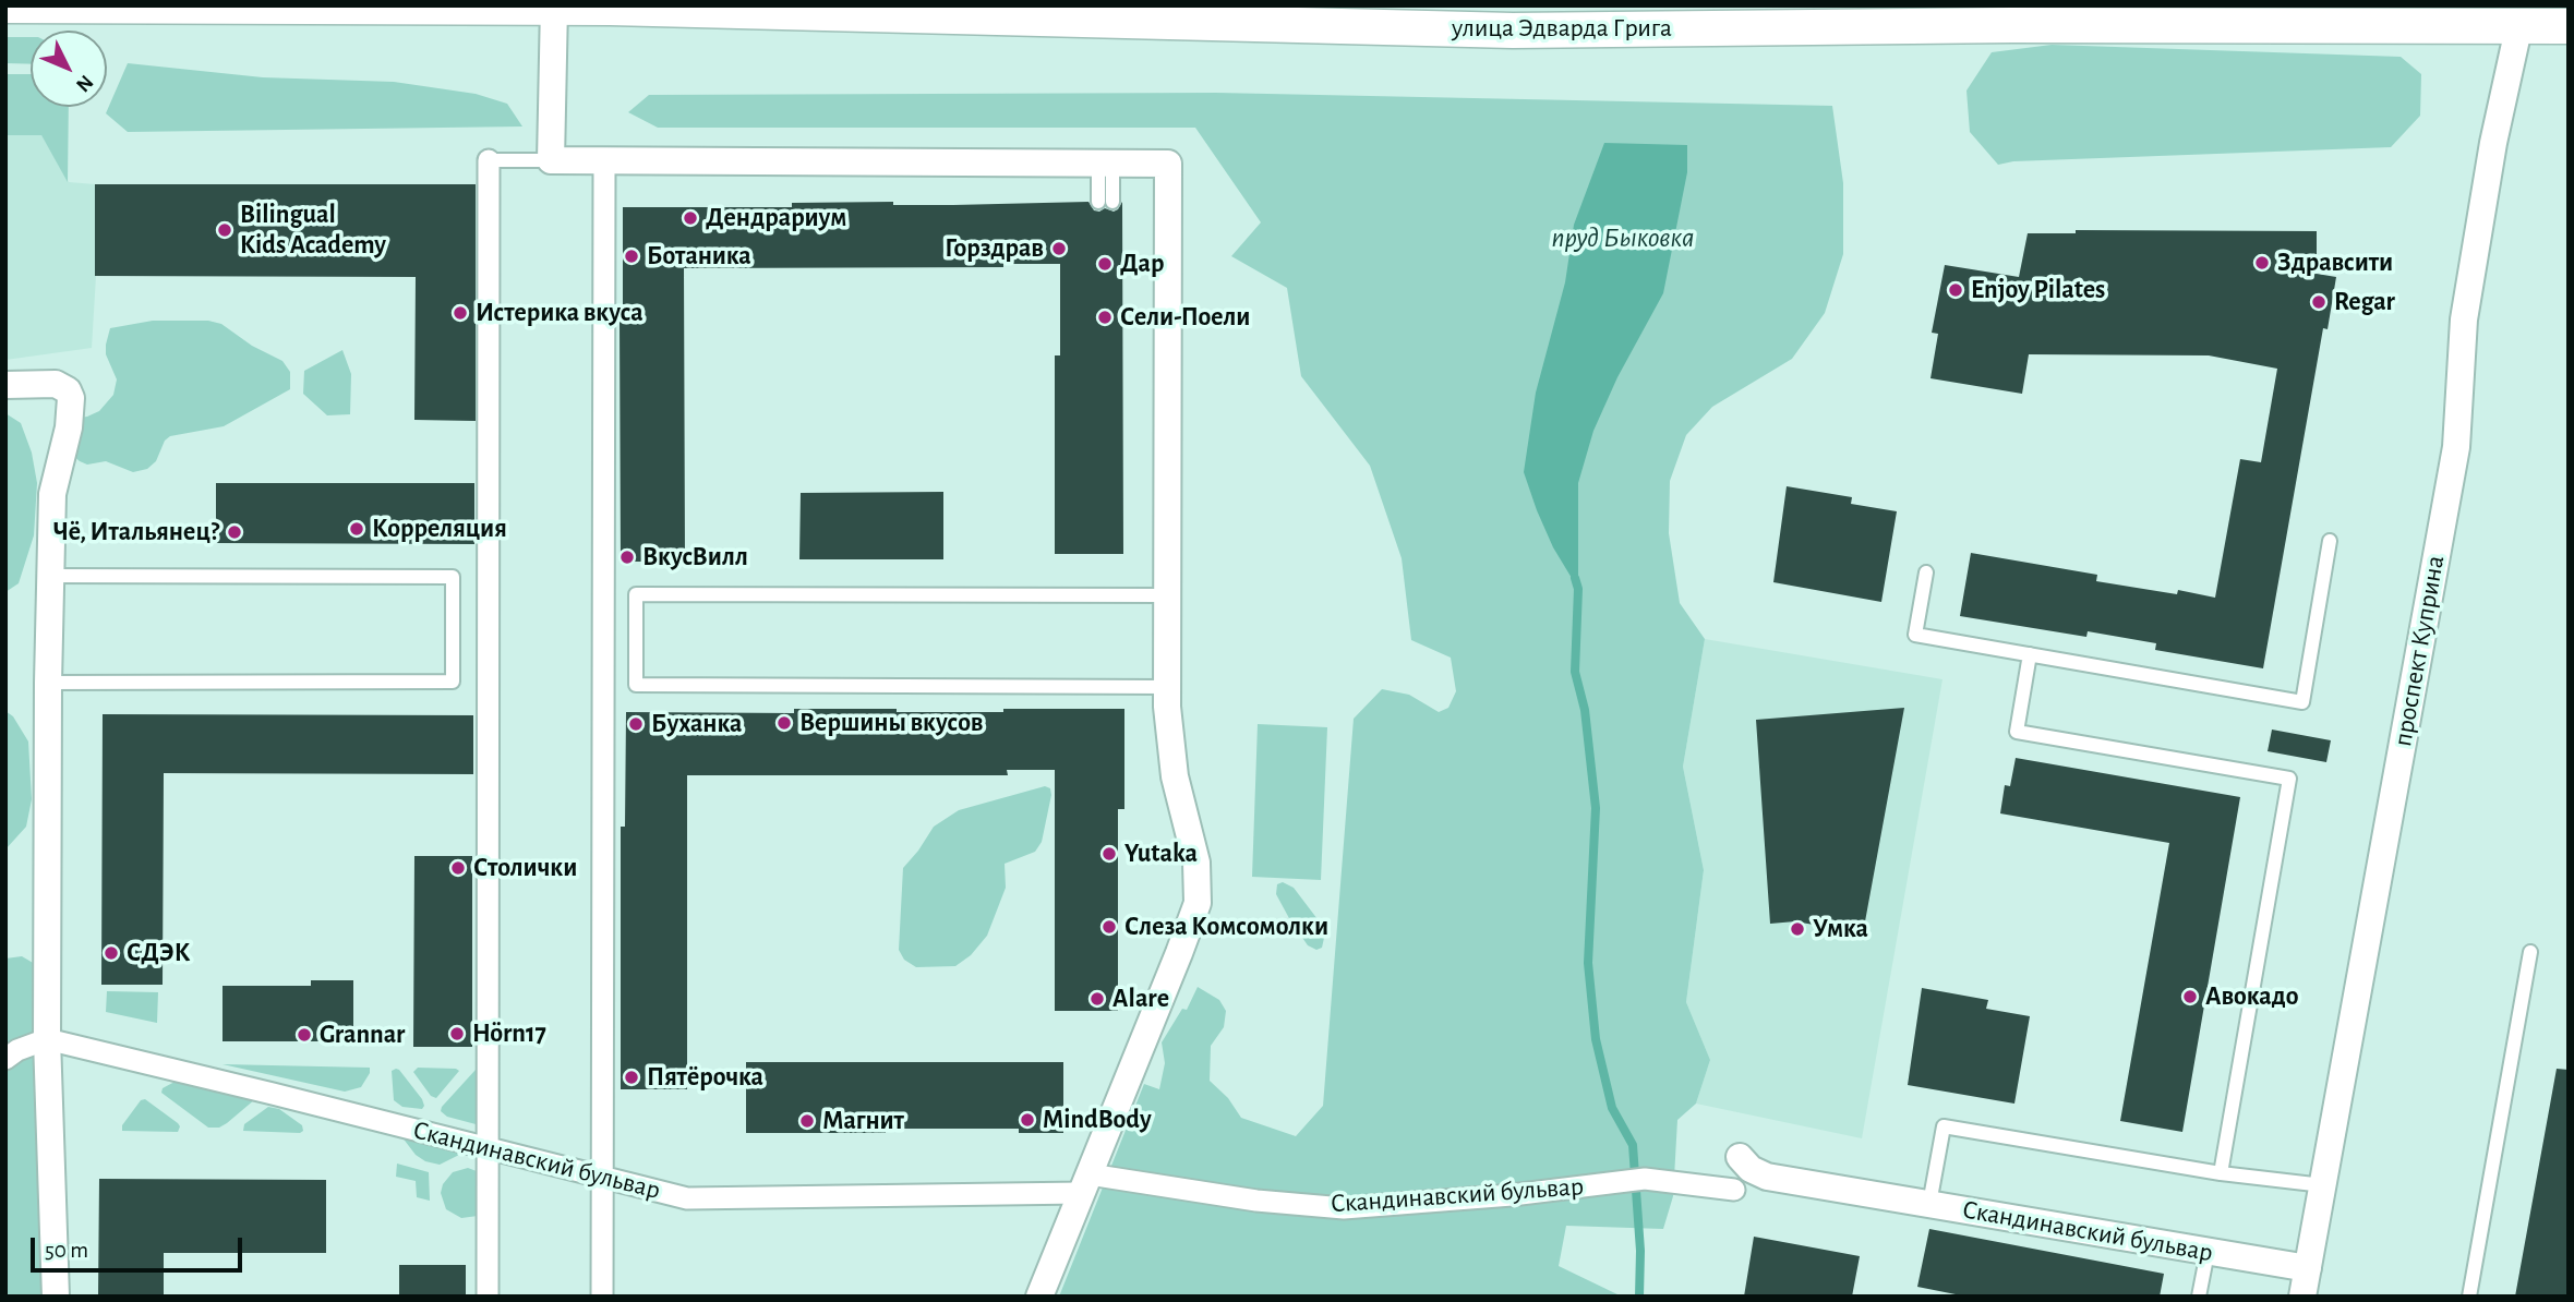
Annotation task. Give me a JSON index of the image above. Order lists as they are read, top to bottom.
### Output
{
  "streets": {
    "street": ["улица Эдварда Грига", "проспект Куприна", "Скандинавский бульвар"]
  },
  "crossings": [
    ["улица Эдварда Грига", "проспект Куприна"],
    ["проспект Куприна", "Скандинавский бульвар"]
  ],
  "water": ["пруд Быковка"],
  "places": [
    "Дендрариум",
    "Bilingual Kids Academy",
    "Горздрав",
    "Ботаника",
    "Здравсити",
    "Дар",
    "Enjoy Pilates",
    "Regar",
    "Истерика вкуса",
    "Сели-Поели",
    "Корреляция",
    "Чё, Итальянец?",
    "ВкусВилл",
    "Вершины вкусов",
    "Буханка",
    "Yutaka",
    "Столички",
    "Слеза Комсомолки",
    "Умка",
    "СДЭК",
    "Авокадо",
    "Alare",
    "Hörn17",
    "Grannar",
    "Пятёрочка",
    "MindBody",
    "Магнит"
  ],
  "scale_bar": "50 m",
  "north": "bottom right"
}
